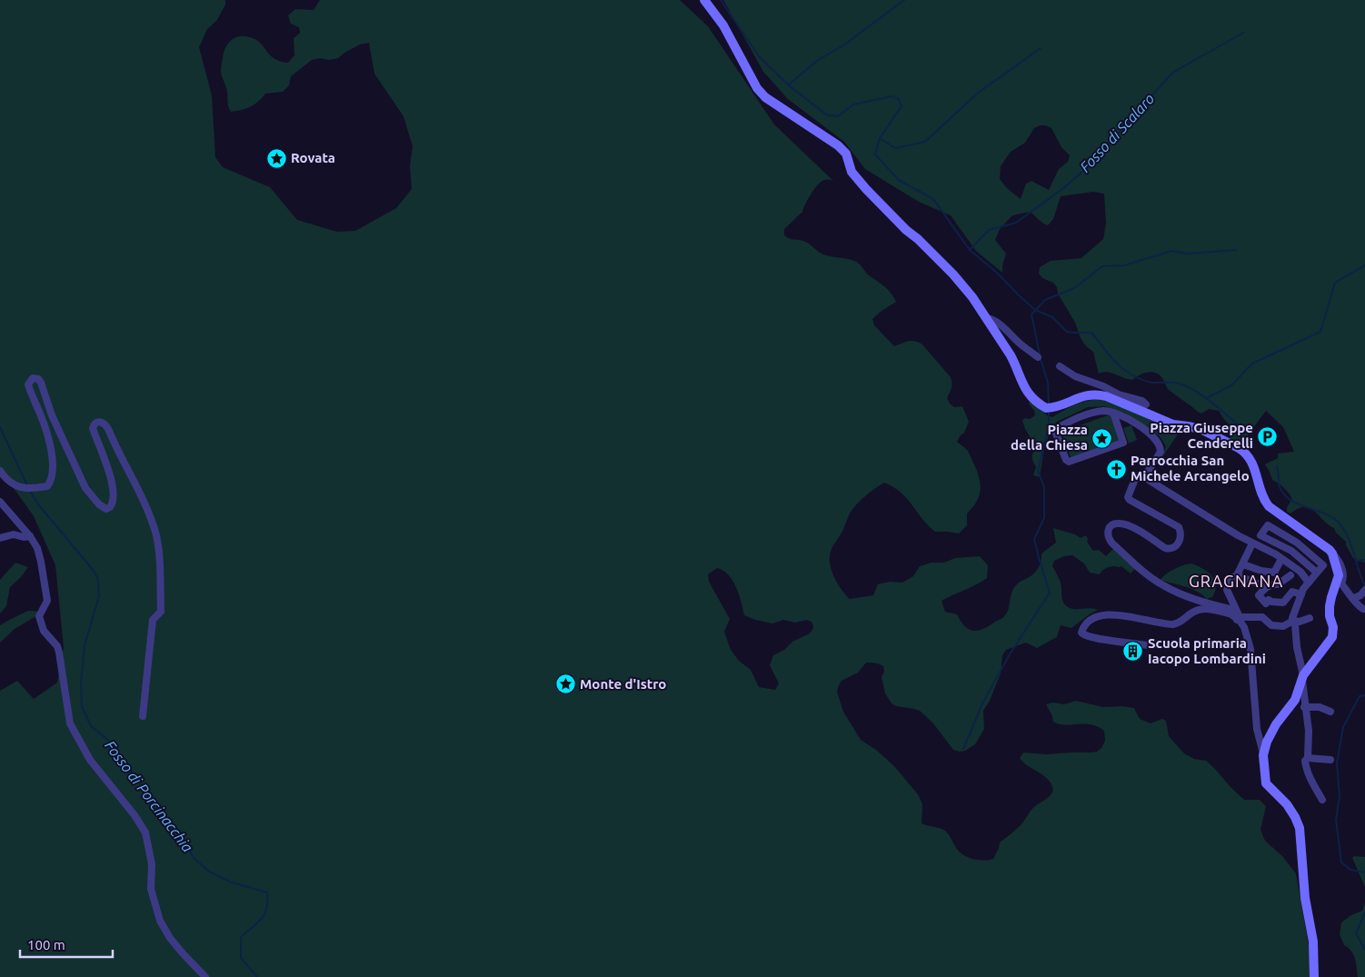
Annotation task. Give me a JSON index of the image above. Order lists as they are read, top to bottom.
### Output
{
  "districts": ["GRAGNANA"],
  "water": ["Fosso di Scalaro", "Fosso di Porcinacchia"],
  "places": {
    "place": ["Rovata", "Piazza della Chiesa", "Monte d'Istro"],
    "parking": ["Piazza Giuseppe Cenderelli"],
    "church": ["Parrocchia San Michele Arcangelo"],
    "building": ["Scuola primaria Iacopo Lombardini"]
  },
  "scale_bar": "100 m"
}
